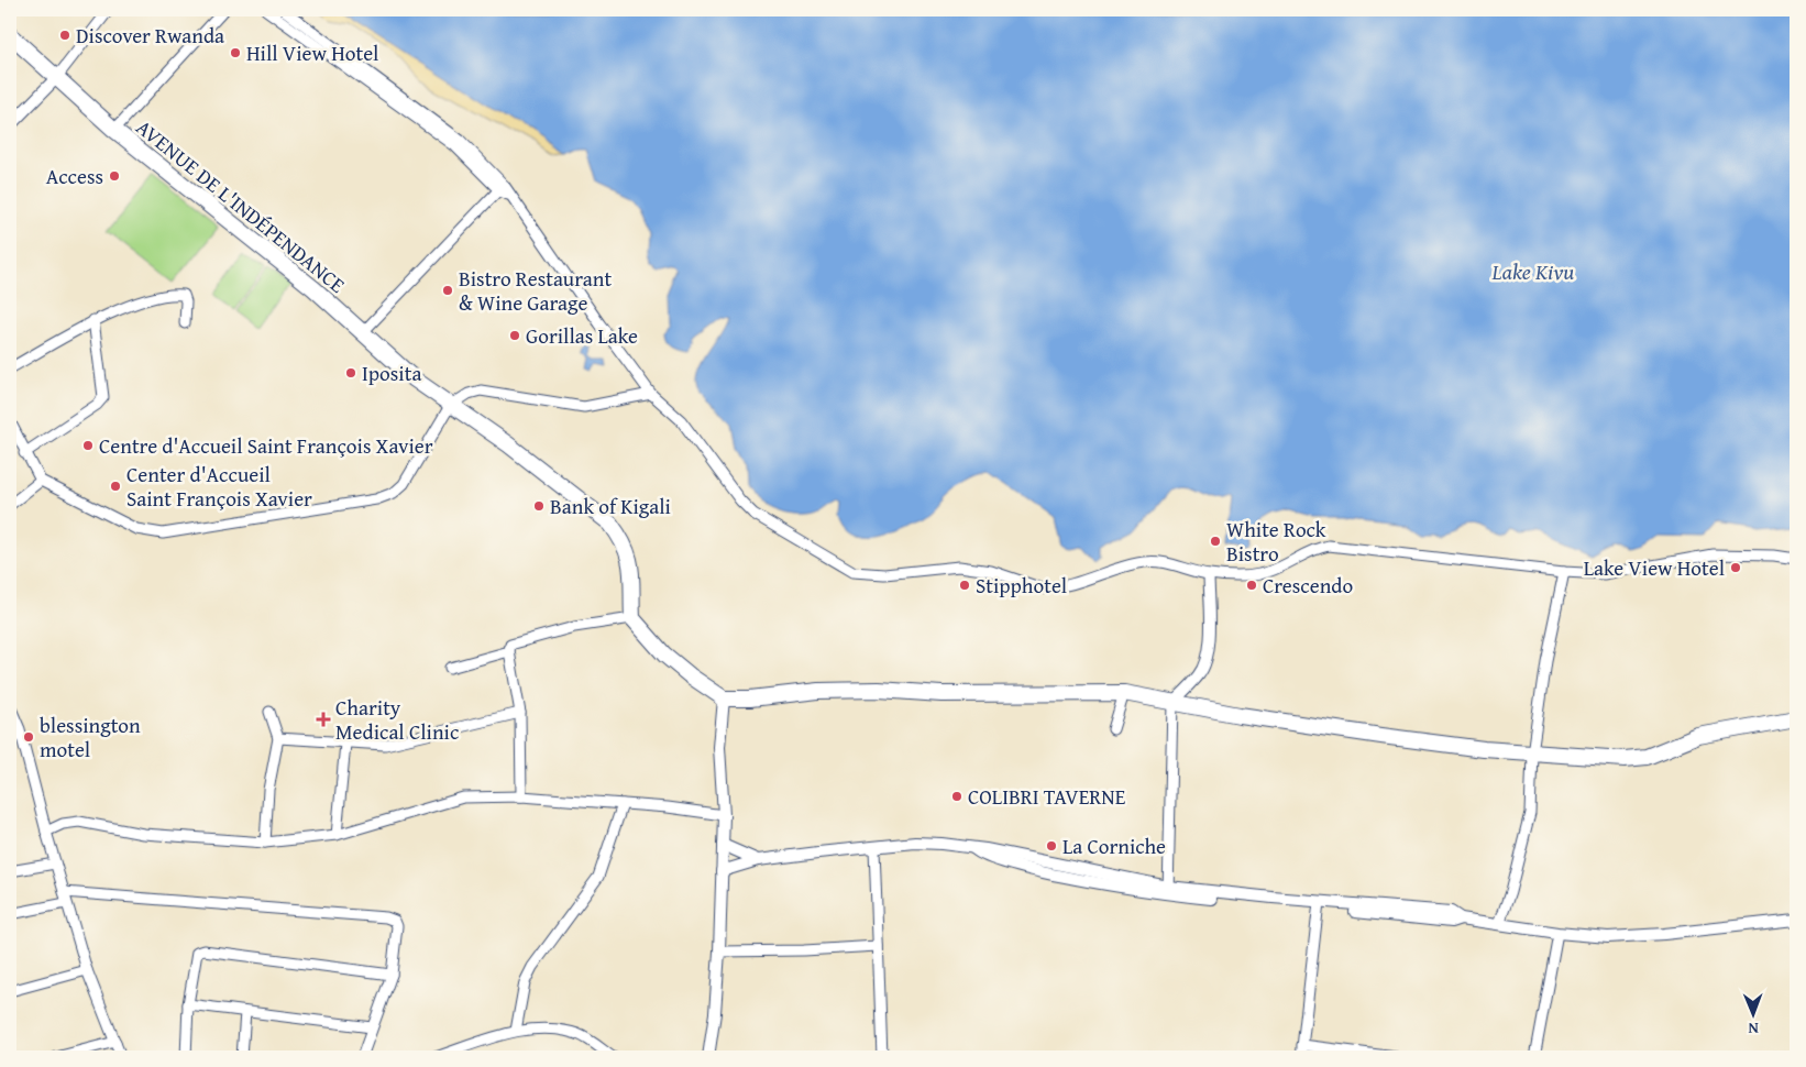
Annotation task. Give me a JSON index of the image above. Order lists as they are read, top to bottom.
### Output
{
  "streets": {
    "highway": ["AVENUE DE L'INDÉPENDANCE"]
  },
  "water": ["Lake Kivu"],
  "places": {
    "other": [
      "Discover Rwanda",
      "Hill View Hotel",
      "Access",
      "Bistro Restaurant & Wine Garage",
      "Gorillas Lake",
      "Iposita",
      "Centre d'Accueil Saint François Xavier",
      "Center d'Accueil Saint François Xavier",
      "Bank of Kigali",
      "White Rock Bistro",
      "Lake View Hotel",
      "Stipphotel",
      "Crescendo",
      "blessington motel",
      "COLIBRI TAVERNE",
      "La Corniche"
    ],
    "health": ["Charity Medical Clinic"]
  },
  "north": "bottom"
}
